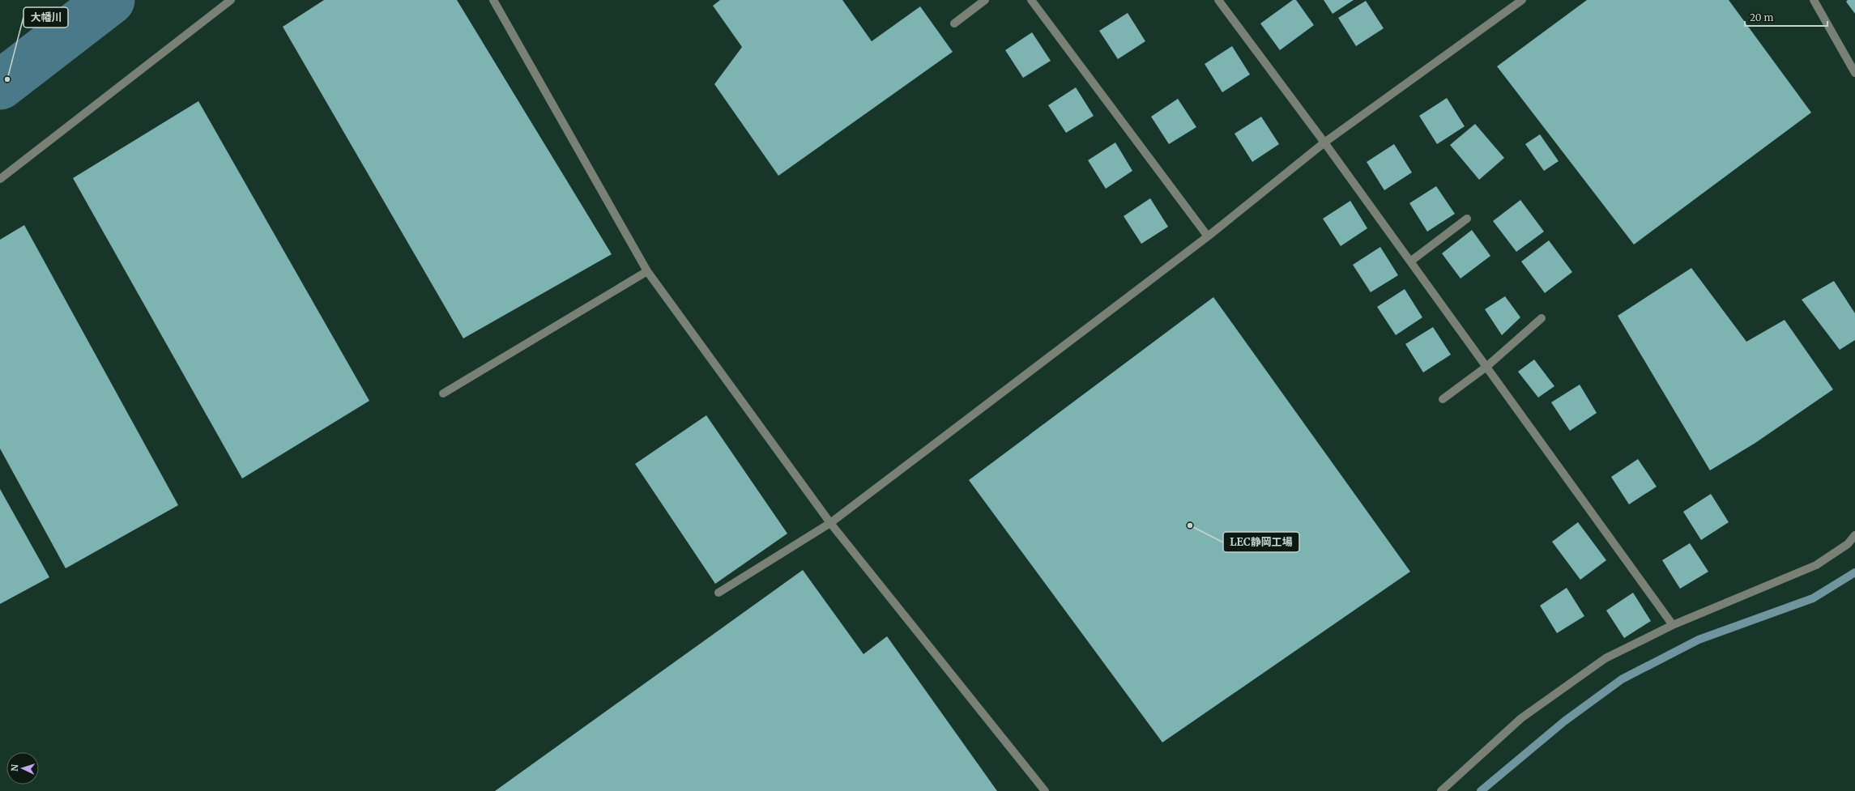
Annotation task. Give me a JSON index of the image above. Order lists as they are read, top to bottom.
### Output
{
  "places": ["大幡川", "LEC静岡工場"],
  "scale_bar": "20 m",
  "north": "left"
}
